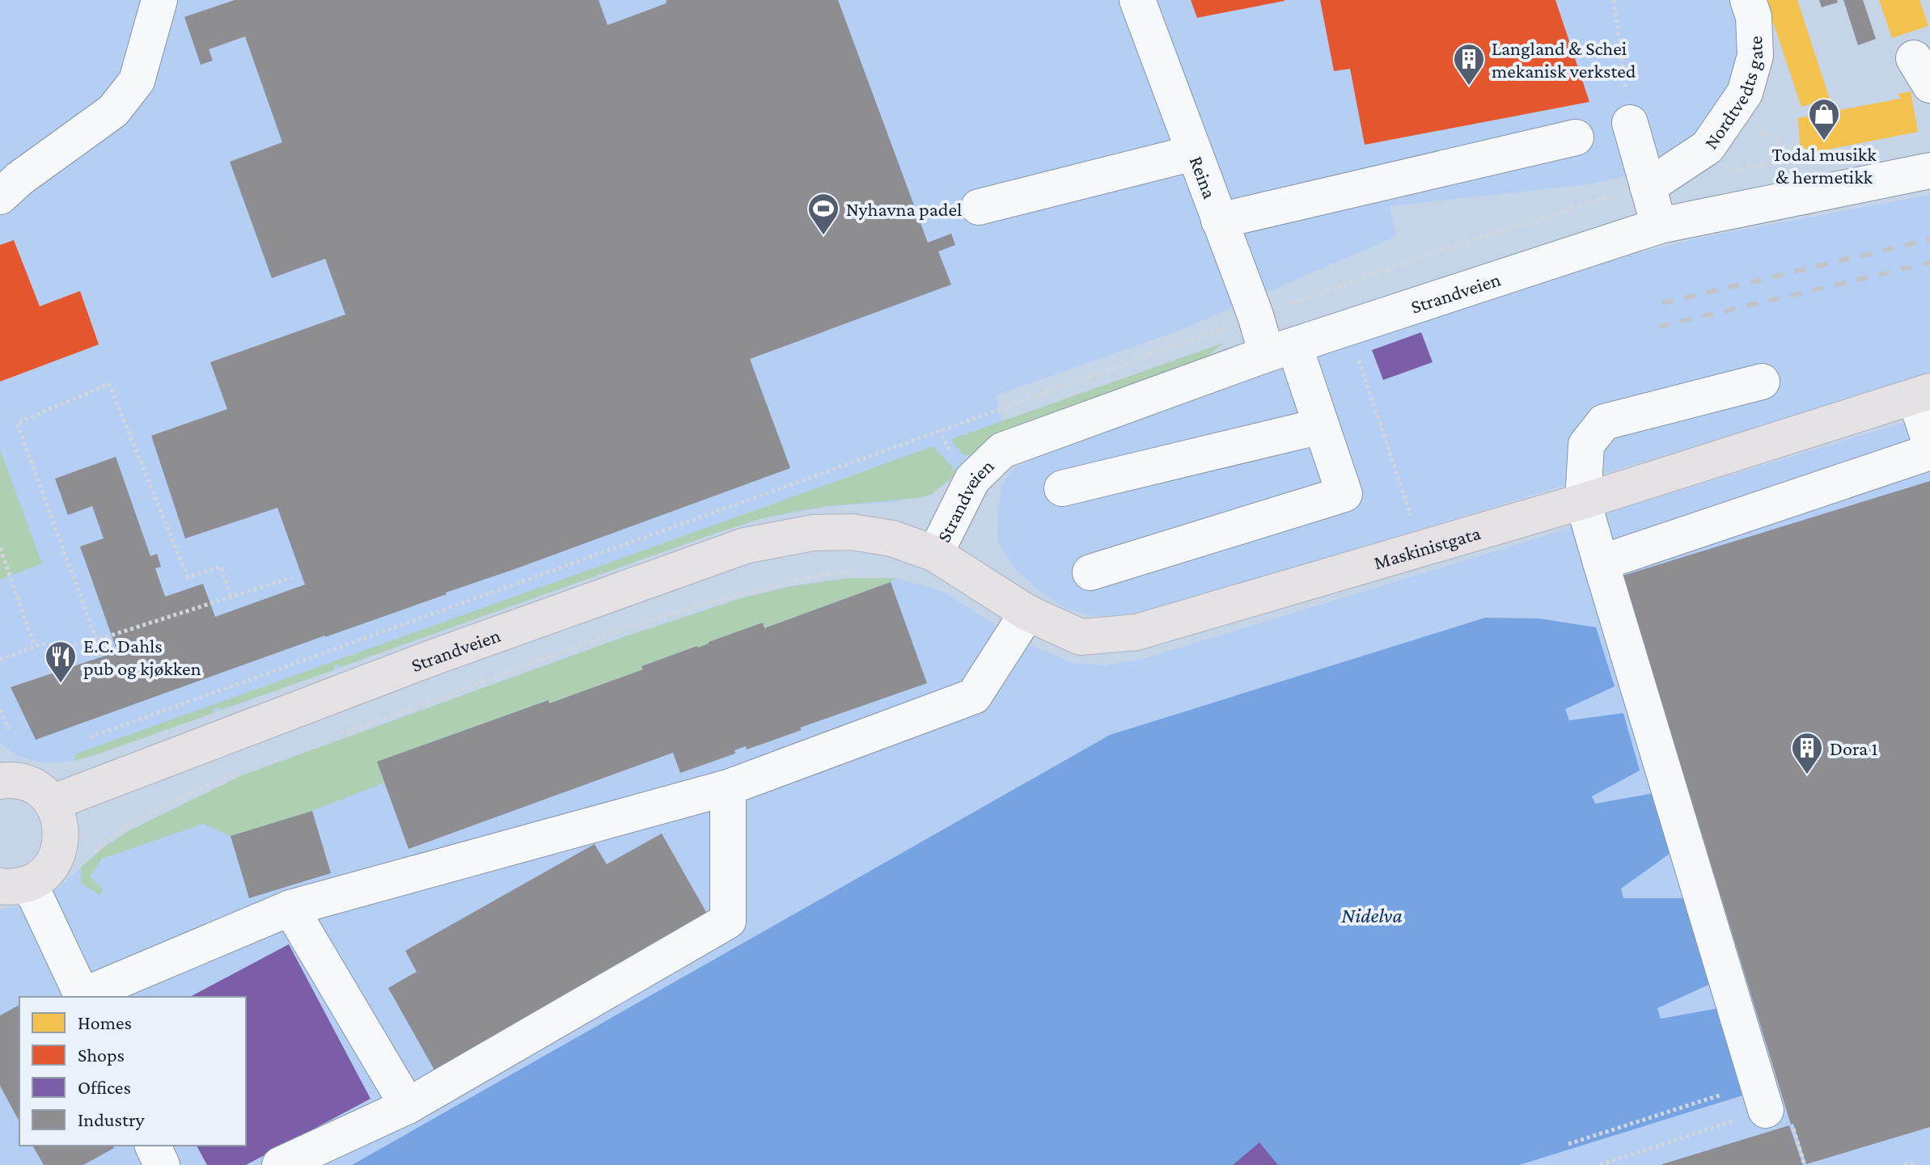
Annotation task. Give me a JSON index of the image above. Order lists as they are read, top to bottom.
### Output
{
  "streets": {
    "main road": ["Strandveien", "Maskinistgata"],
    "street": ["Nordtvedts gate", "Reina"]
  },
  "crossings": [
    ["Reina", "Strandveien"],
    ["Strandveien", "Maskinistgata"]
  ],
  "water": ["Nidelva"],
  "places": {
    "building": ["Langland & Schei mekanisk verksted", "Dora 1"],
    "shop": ["Todal musikk & hermetikk"],
    "sports": ["Nyhavna padel"],
    "restaurant": ["E.C. Dahls pub og kjøkken"]
  },
  "legend": [
    "Homes",
    "Shops",
    "Offices",
    "Industry"
  ]
}
